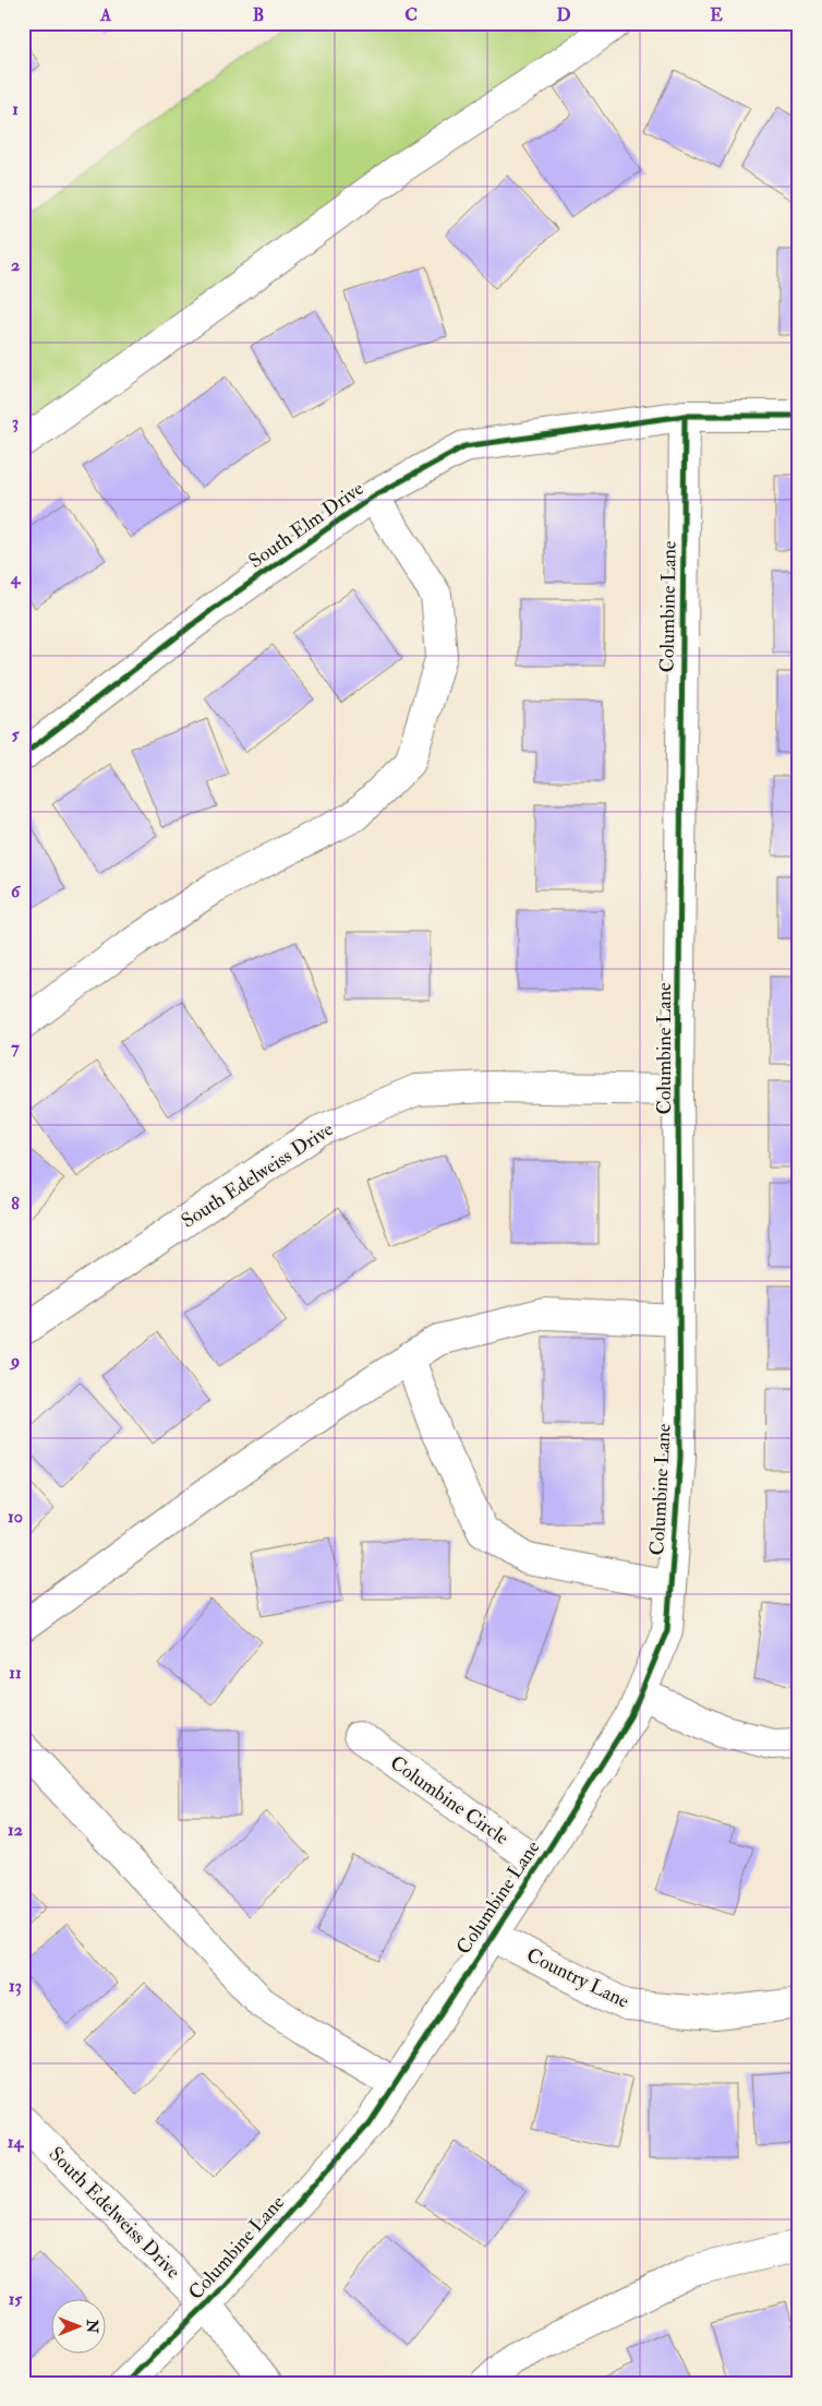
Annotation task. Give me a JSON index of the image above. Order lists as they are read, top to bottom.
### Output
{
  "streets": {
    "street": [
      "South Elm Drive",
      "Columbine Lane",
      "South Edelweiss Drive",
      "Columbine Circle",
      "Country Lane"
    ]
  },
  "crossings": [
    ["South Elm Drive", "Columbine Lane"],
    ["Columbine Lane", "South Edelweiss Drive"],
    ["Columbine Lane", "Columbine Circle"],
    ["Columbine Lane", "Country Lane"]
  ],
  "north": "right",
  "grid": {
    "columns": [
      "A",
      "B",
      "C",
      "D",
      "E"
    ],
    "rows": [
      "1",
      "2",
      "3",
      "4",
      "5",
      "6",
      "7",
      "8",
      "9",
      "10",
      "11",
      "12",
      "13",
      "14",
      "15"
    ]
  }
}
